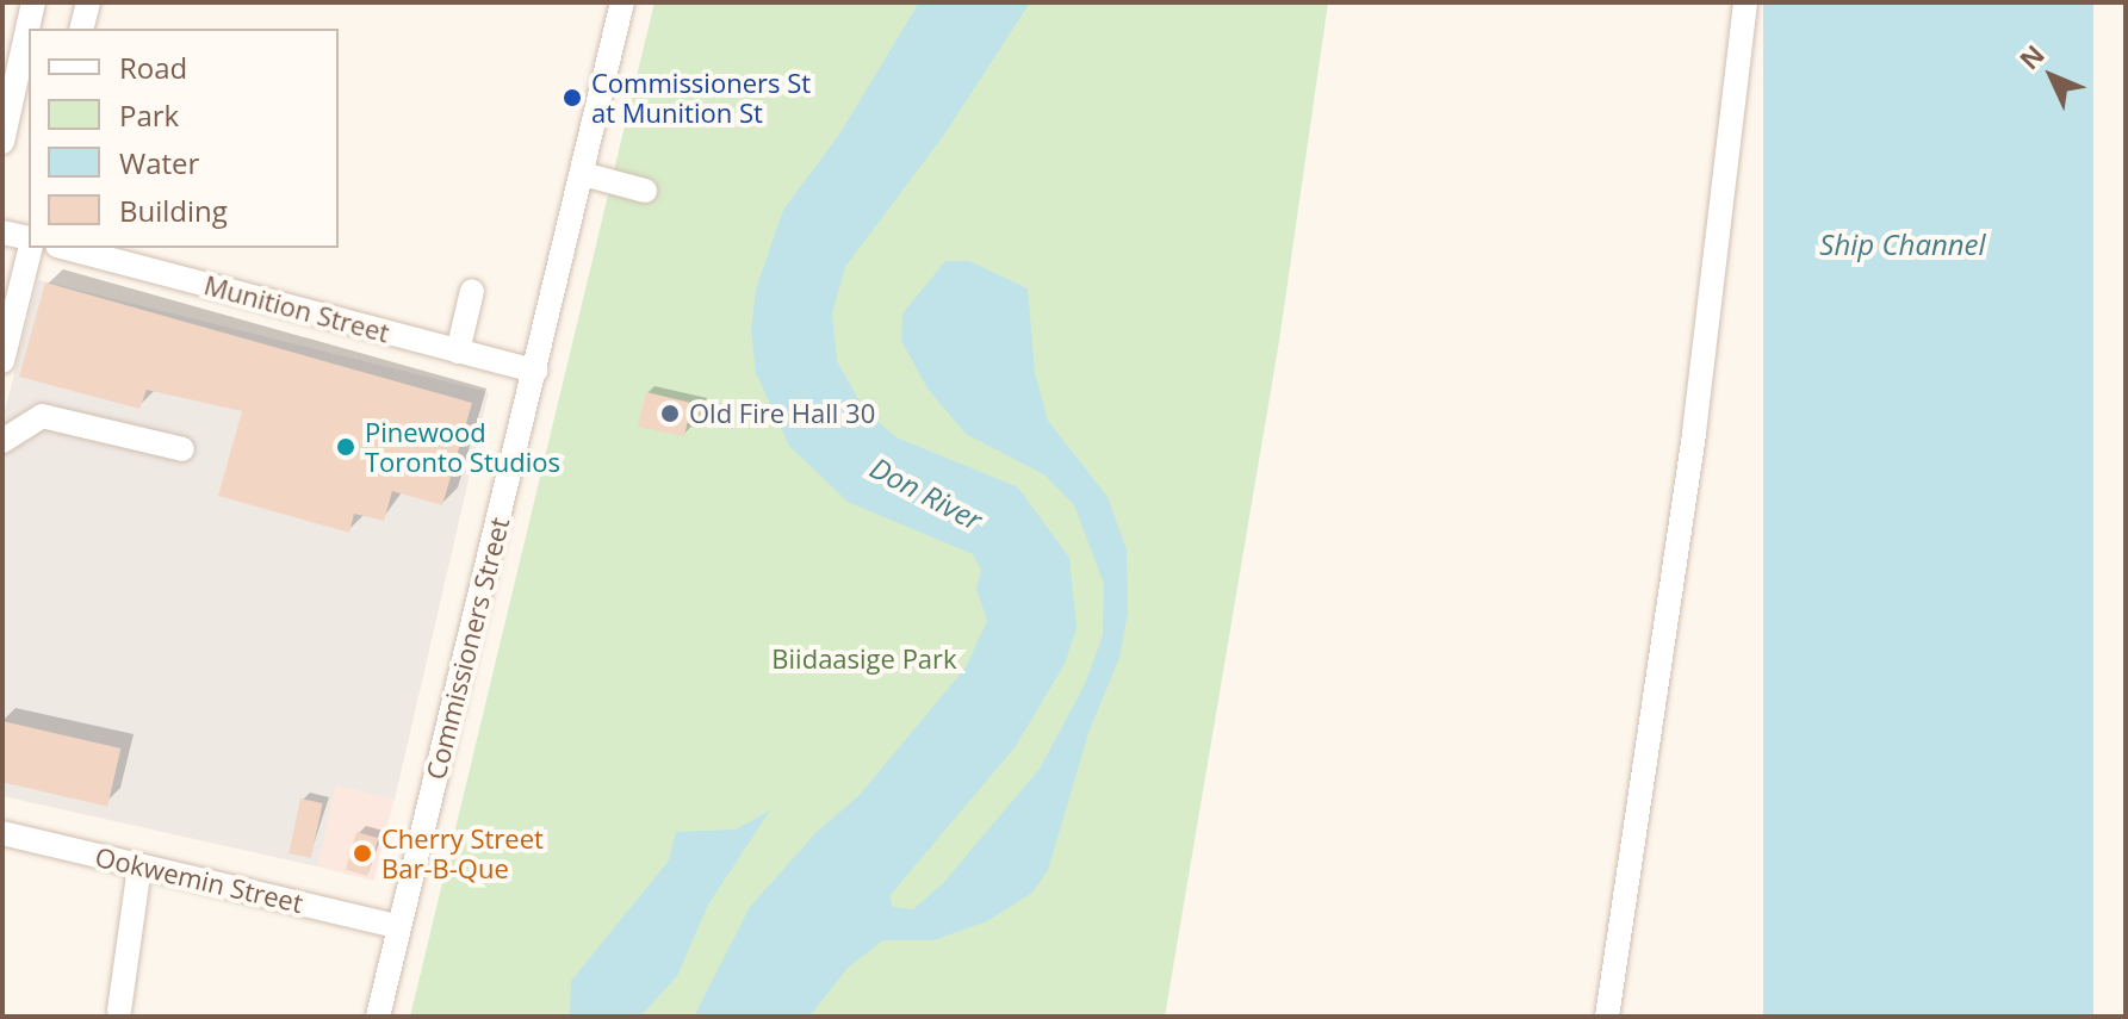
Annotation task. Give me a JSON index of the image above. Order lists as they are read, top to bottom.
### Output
{
  "streets": {
    "street": ["Munition Street", "Commissioners Street", "Ookwemin Street"]
  },
  "crossings": [
    ["Munition Street", "Commissioners Street"],
    ["Commissioners Street", "Ookwemin Street"]
  ],
  "water": ["Ship Channel", "Don River"],
  "parks": ["Biidaasige Park"],
  "places": [
    "Commissioners St at Munition St",
    "Old Fire Hall 30",
    "Pinewood Toronto Studios",
    "Cherry Street Bar-B-Que"
  ],
  "legend": [
    "Road",
    "Park",
    "Water",
    "Building"
  ],
  "north": "top left"
}
